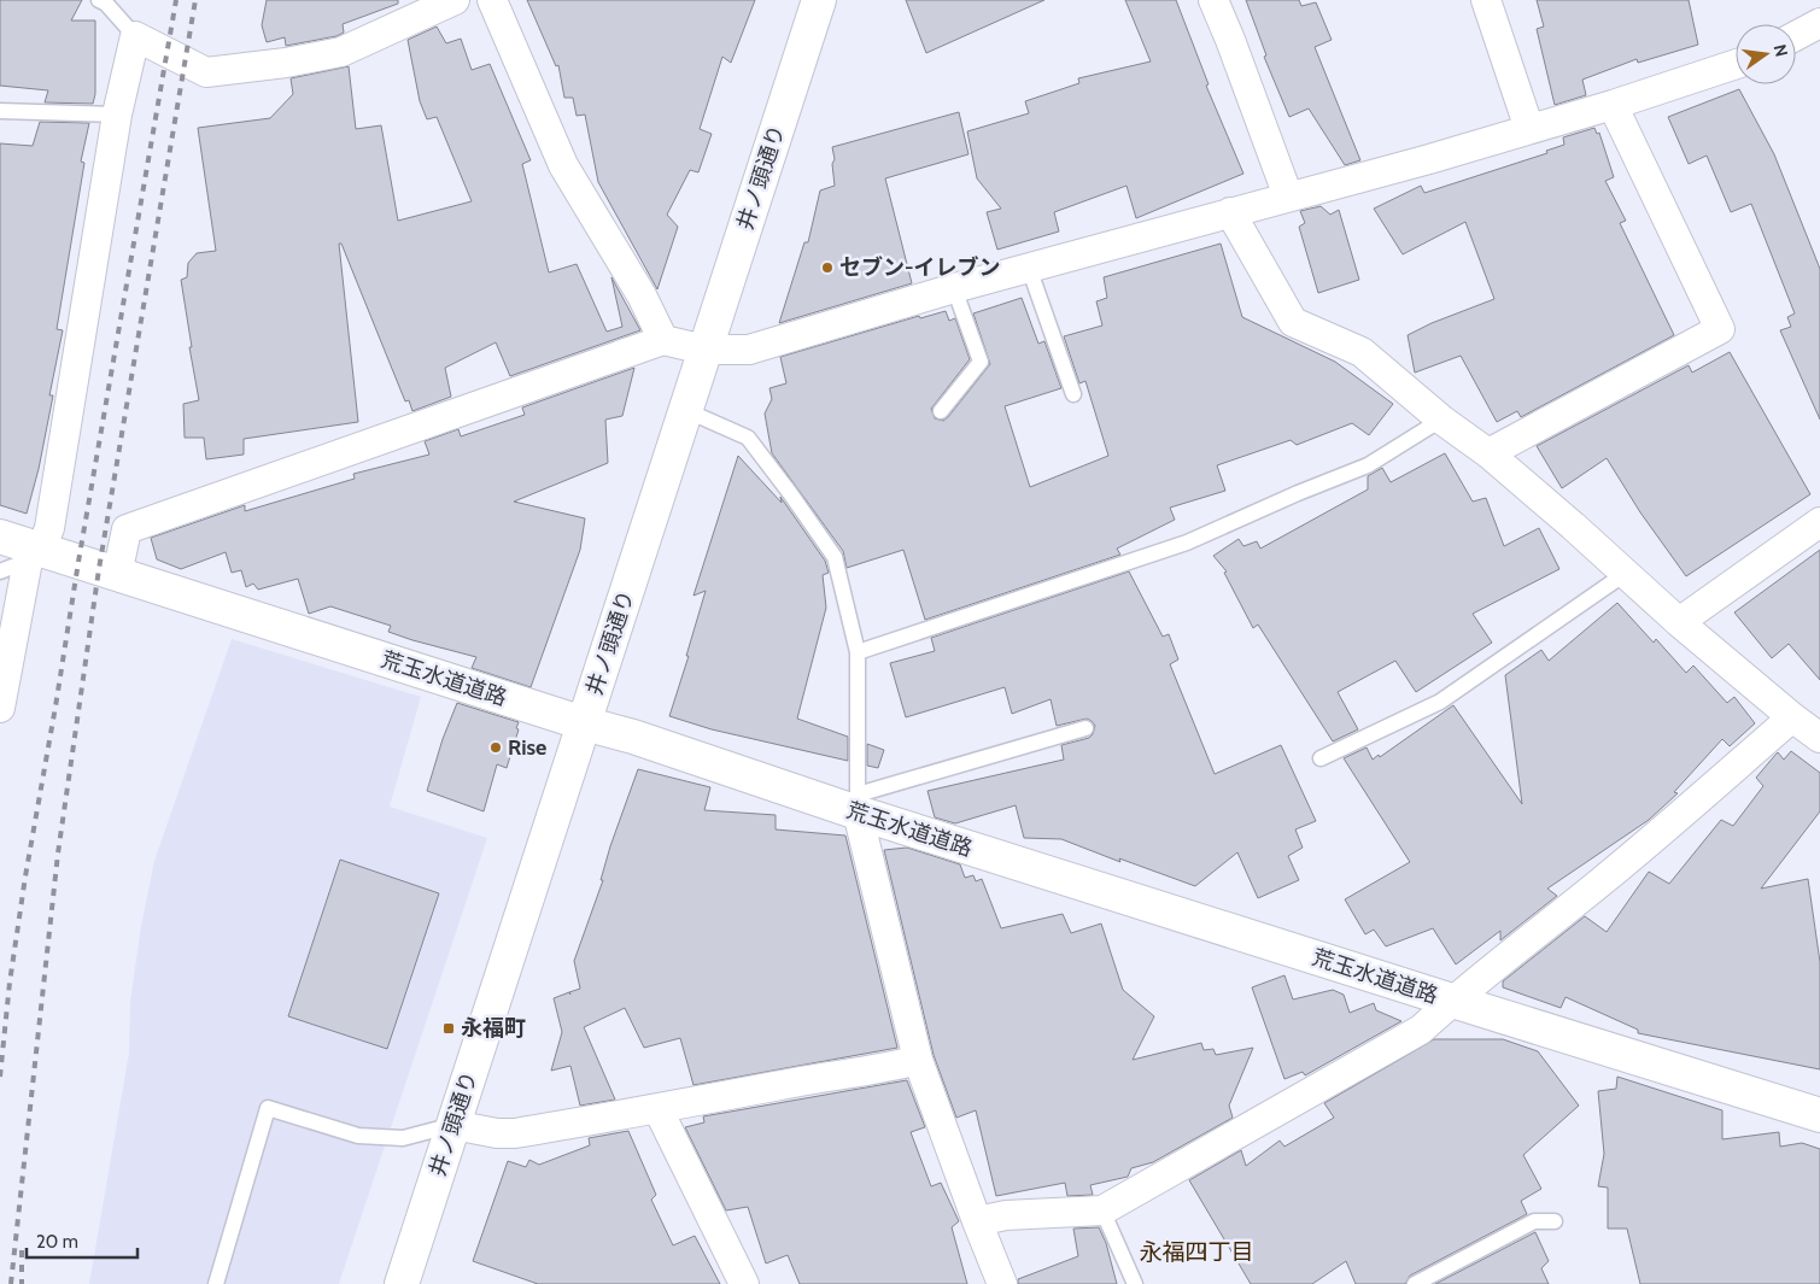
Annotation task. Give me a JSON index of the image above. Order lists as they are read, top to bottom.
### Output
{
  "streets": {
    "main road": ["井ノ頭通り", "荒玉水道道路"]
  },
  "crossings": [
    ["井ノ頭通り", "荒玉水道道路"]
  ],
  "districts": ["永福四丁目"],
  "places": {
    "other": ["セブン-イレブン", "Rise"],
    "transit": ["永福町"]
  },
  "scale_bar": "20 m",
  "north": "right"
}
